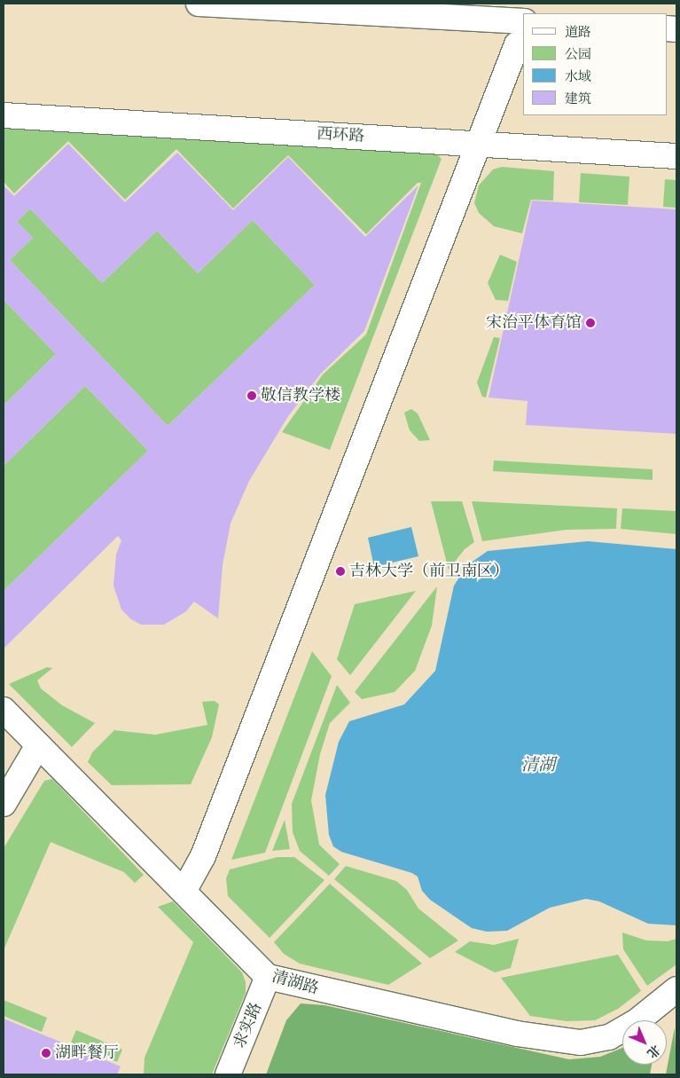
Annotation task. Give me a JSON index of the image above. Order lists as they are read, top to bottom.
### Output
{
  "streets": {
    "street": ["西环路", "清湖路", "求实路"]
  },
  "crossings": [
    ["清湖路", "求实路"]
  ],
  "water": ["清湖"],
  "places": [
    "宋治平体育馆",
    "敬信教学楼",
    "吉林大学（前卫南区）",
    "湖畔餐厅"
  ],
  "legend": [
    "道路",
    "公园",
    "水域",
    "建筑"
  ],
  "north": "bottom right"
}
